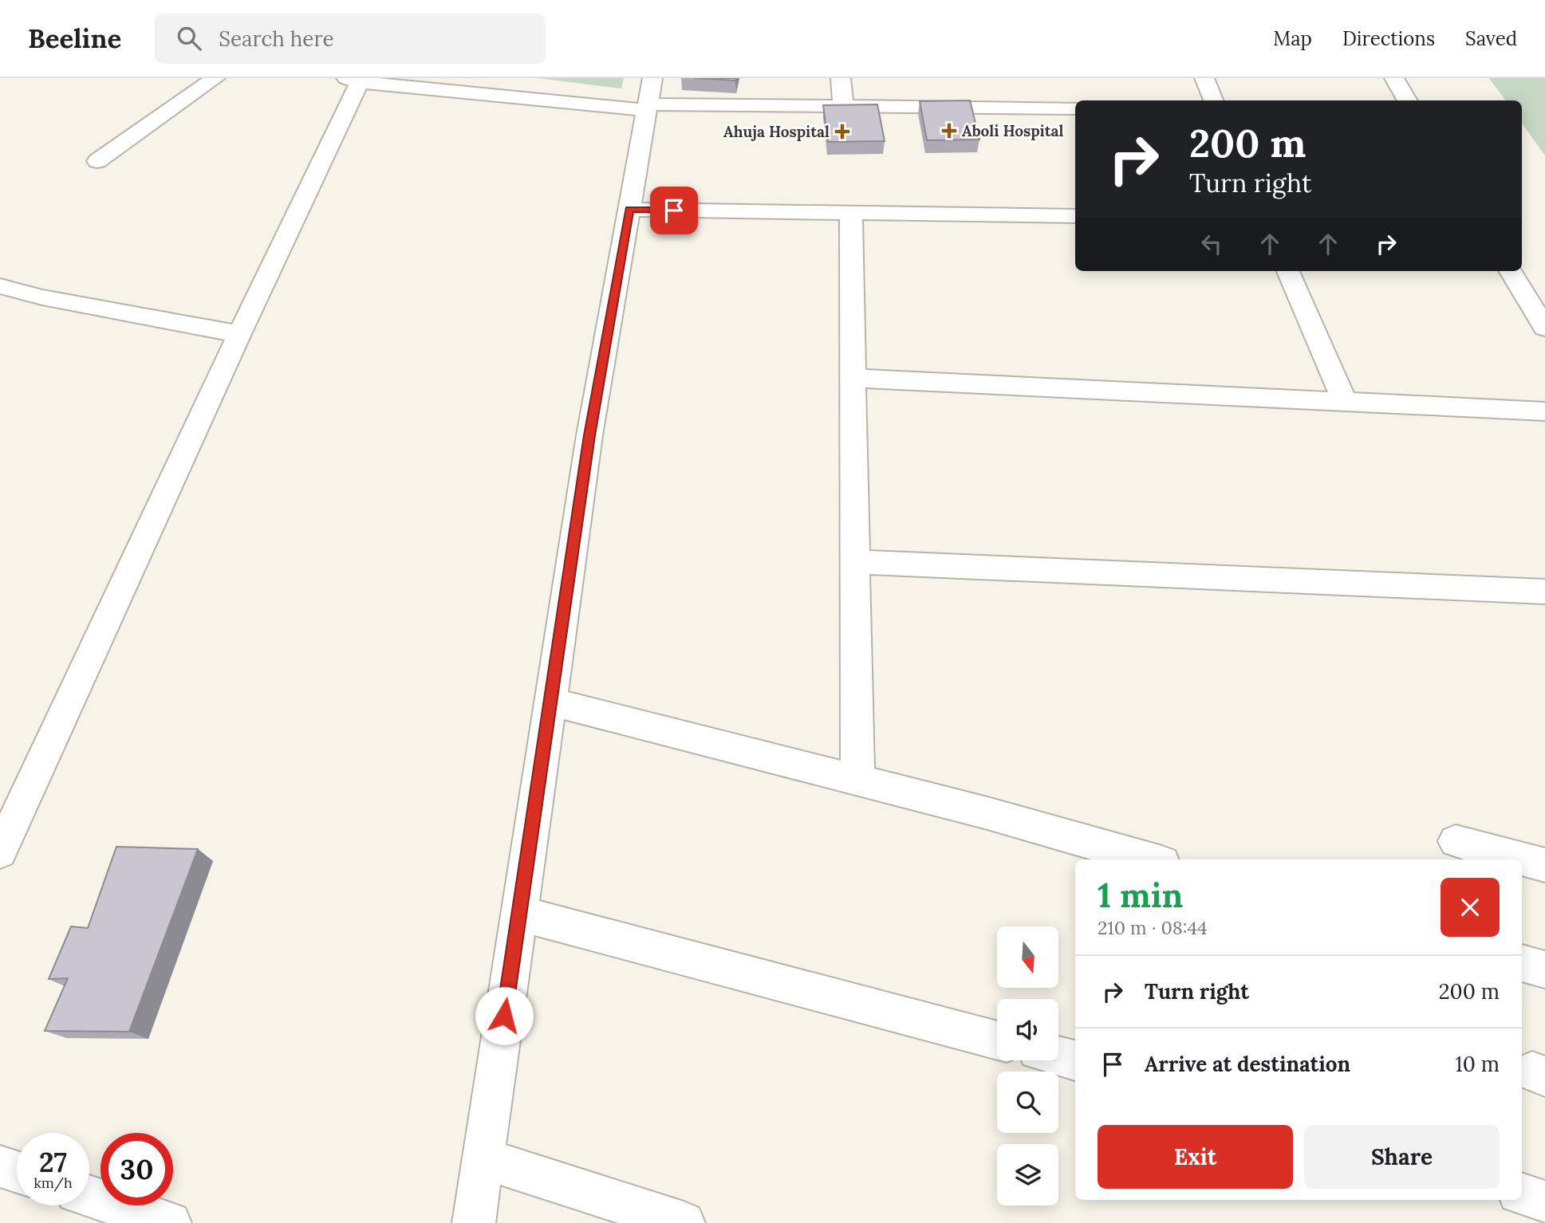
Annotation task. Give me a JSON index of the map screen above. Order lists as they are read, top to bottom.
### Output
{
  "places": {
    "health": ["Aboli Hospital", "Ahuja Hospital"]
  },
  "north": "bottom",
  "page": {
    "header": "Beeline",
    "search": "Search here",
    "nav": ["Map", "Directions", "Saved"],
    "turn": ["200 m", "Turn right"],
    "heading": ["1 min", "210 m · 08:44"],
    "list": [
      {
        "name": "Turn right",
        "value": "200 m"
      },
      {
        "name": "Arrive at destination",
        "value": "10 m"
      }
    ],
    "buttons": ["Exit", "Share"],
    "speed": "27 km/h",
    "limit": "30"
  }
}
